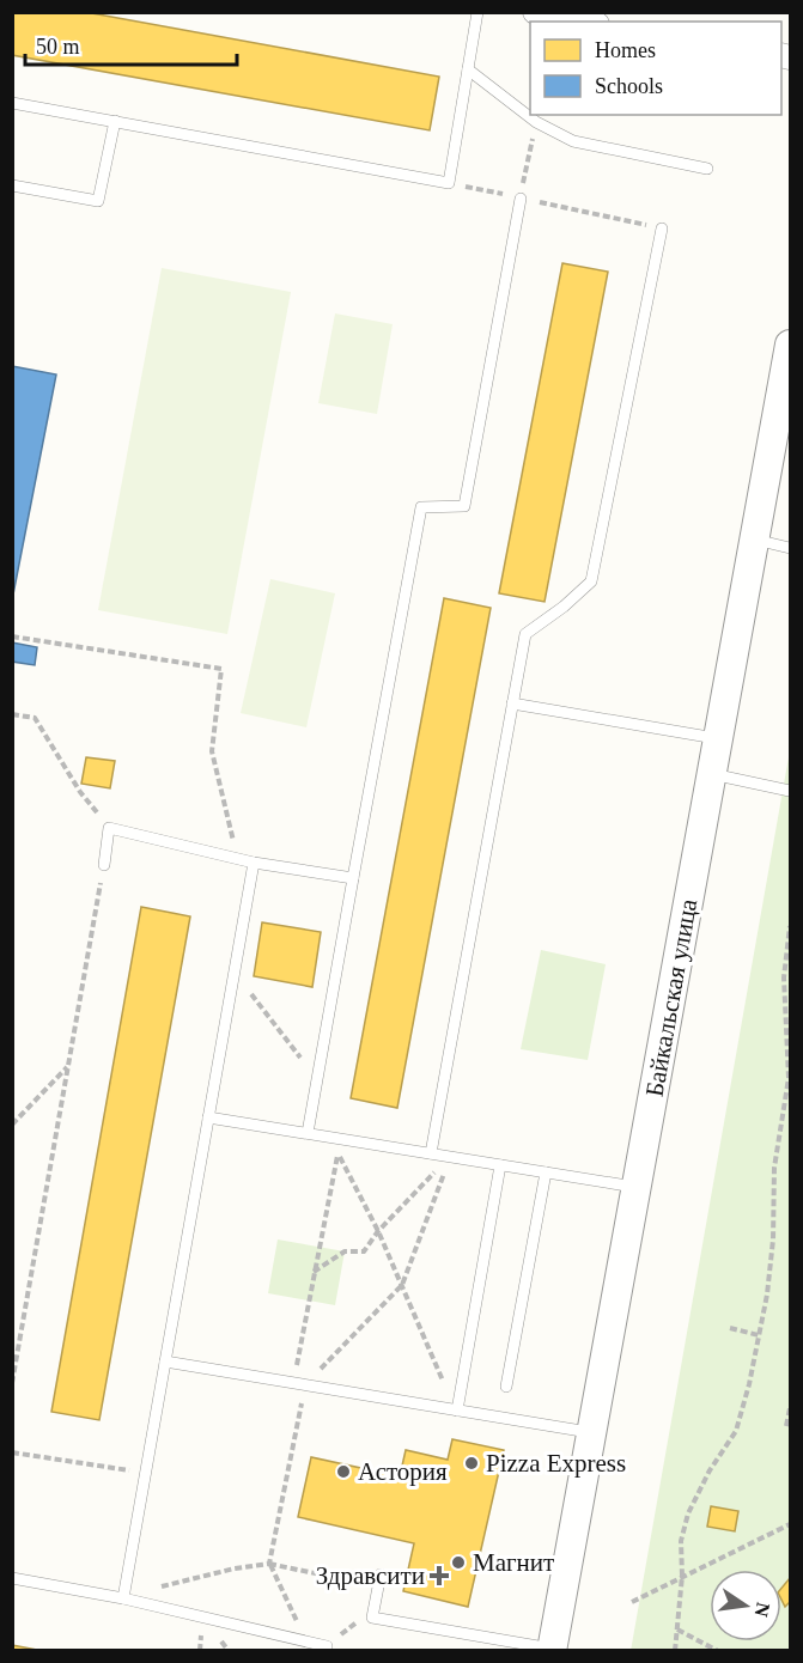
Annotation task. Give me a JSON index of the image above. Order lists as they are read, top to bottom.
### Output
{
  "streets": {
    "street": ["Байкальская улица"]
  },
  "places": {
    "other": ["Pizza Express", "Астория", "Магнит"],
    "health": ["Здравсити"]
  },
  "legend": ["Homes", "Schools"],
  "scale_bar": "50 m",
  "north": "right"
}
